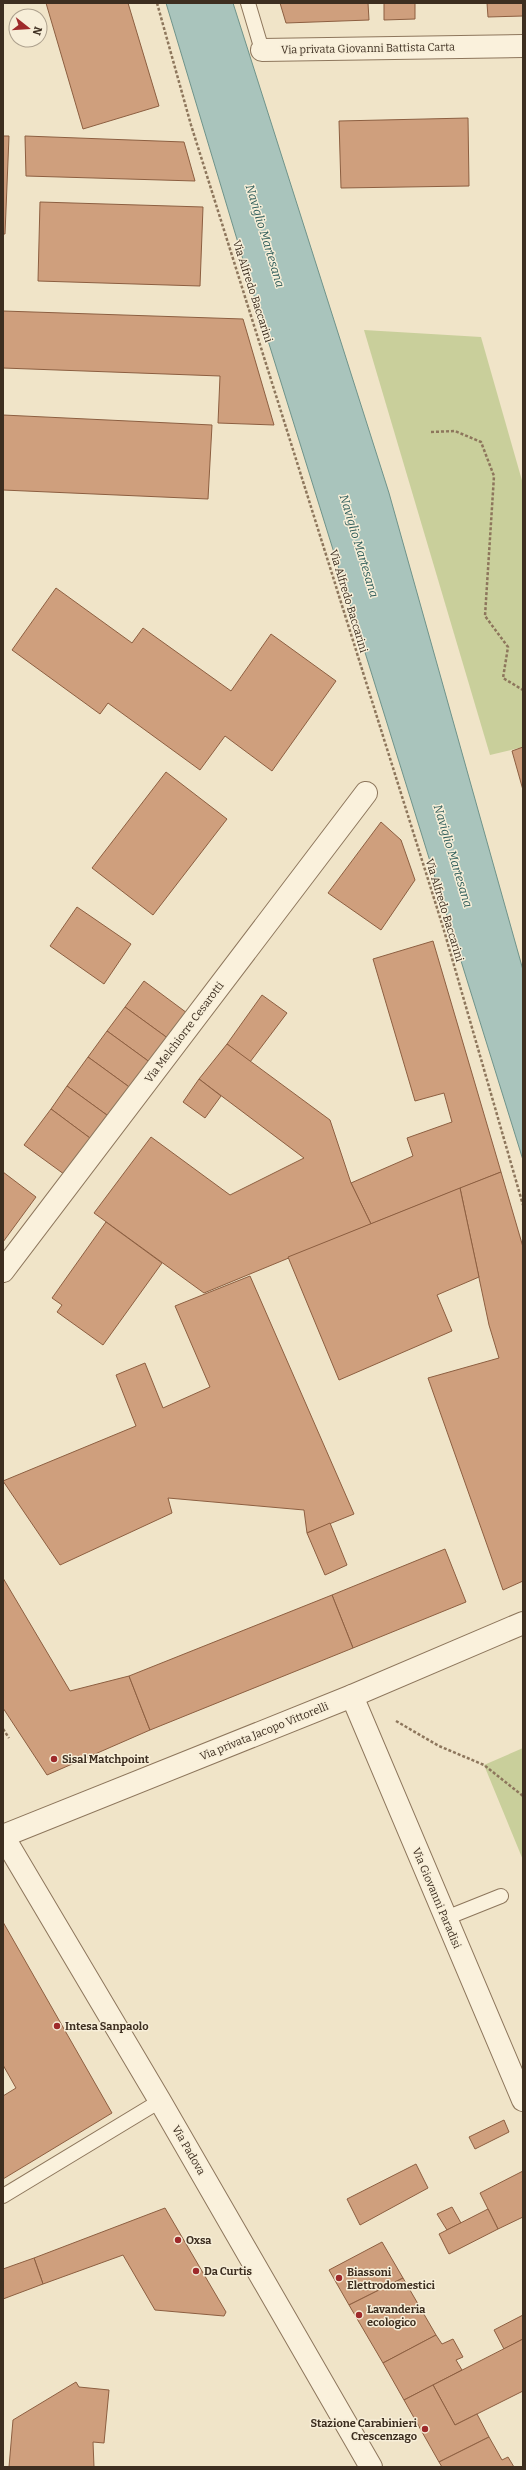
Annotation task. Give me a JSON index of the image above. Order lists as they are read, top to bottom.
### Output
{
  "streets": {
    "street": [
      "Via privata Giovanni Battista Carta",
      "Via Melchiorre Cesarotti",
      "Via privata Jacopo Vittorelli",
      "Via Giovanni Paradisi",
      "Via Padova"
    ],
    "path": ["Via Alfredo Baccarini"]
  },
  "crossings": [
    ["Via privata Jacopo Vittorelli", "Via Giovanni Paradisi"],
    ["Via privata Jacopo Vittorelli", "Via Padova"]
  ],
  "water": ["Naviglio Martesana"],
  "places": [
    "Sisal Matchpoint",
    "Intesa Sanpaolo",
    "Oxsa",
    "Da Curtis",
    "Biassoni Elettrodomestici",
    "Lavanderia ecologico",
    "Stazione Carabinieri Crescenzago"
  ],
  "north": "right"
}
